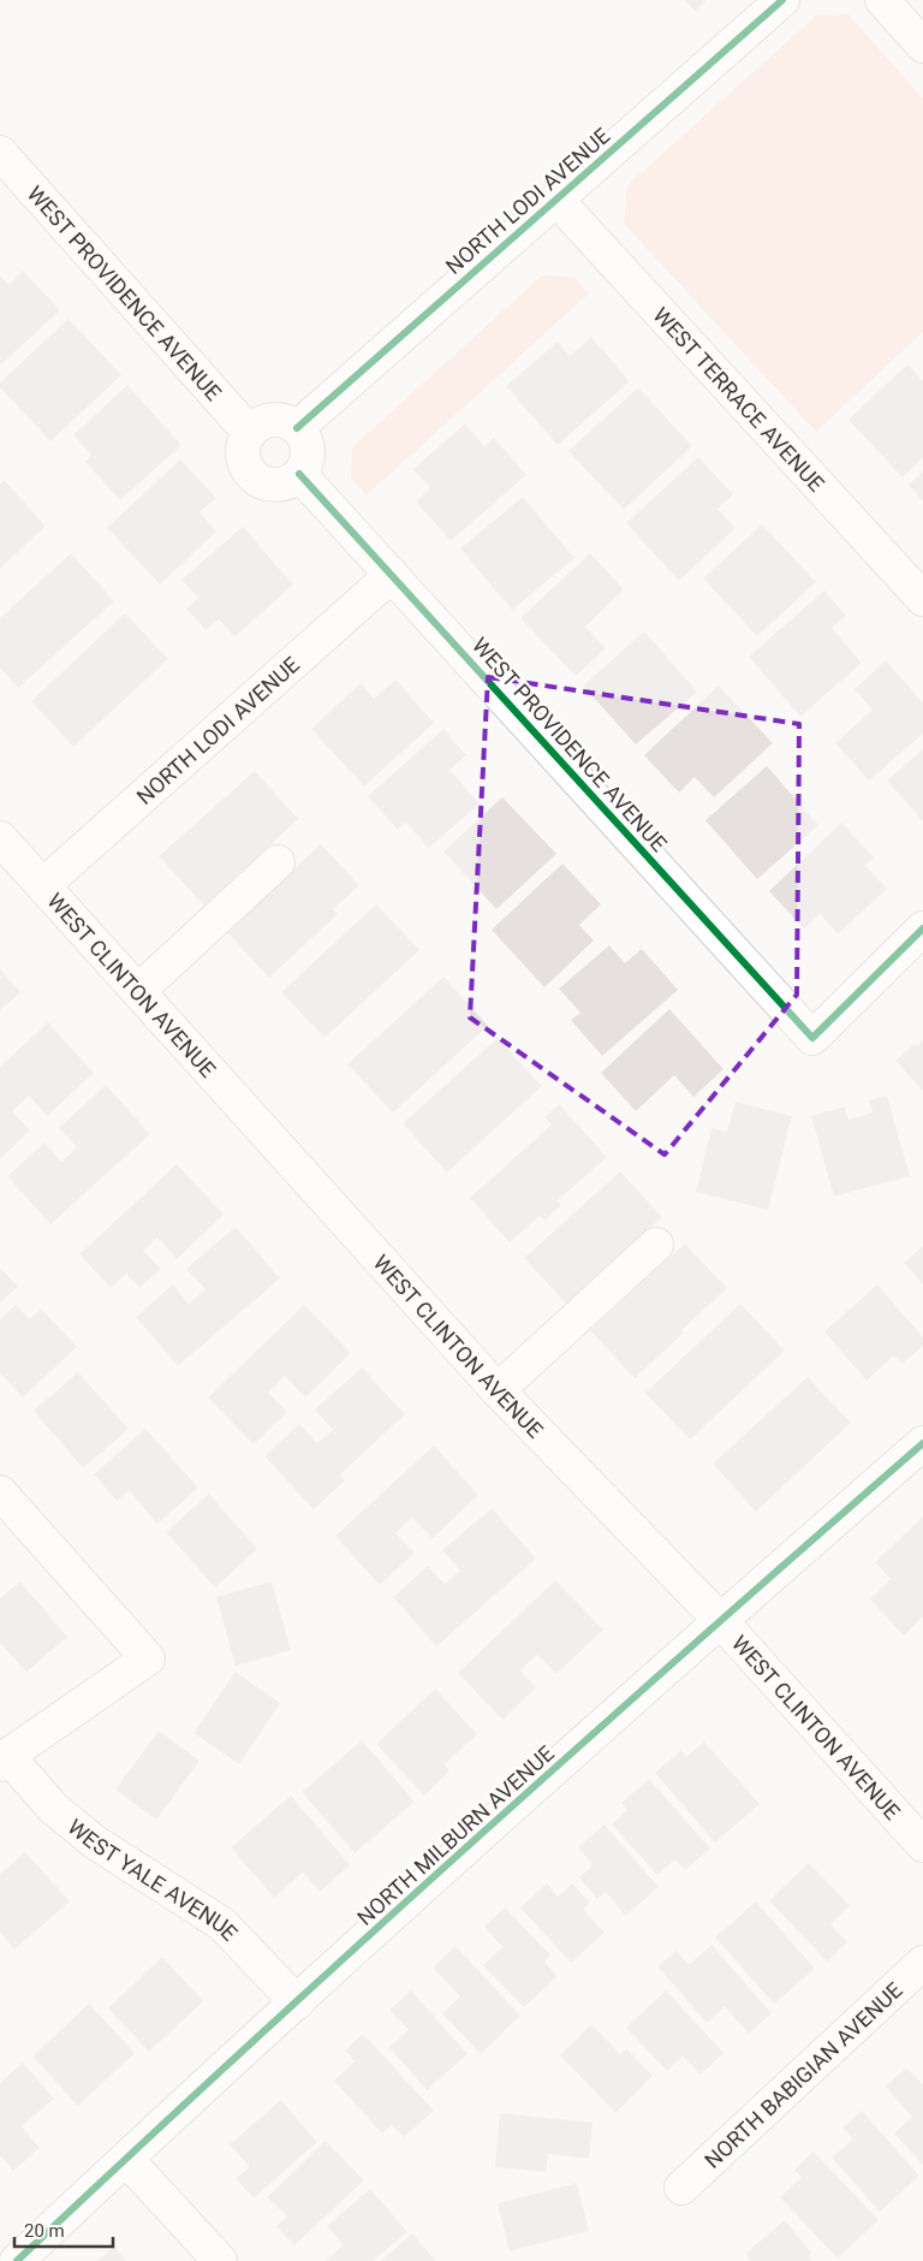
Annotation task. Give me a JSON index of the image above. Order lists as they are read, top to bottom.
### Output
{
  "streets": {
    "street": [
      "NORTH LODI AVENUE",
      "WEST PROVIDENCE AVENUE",
      "WEST TERRACE AVENUE",
      "WEST CLINTON AVENUE",
      "NORTH MILBURN AVENUE",
      "WEST YALE AVENUE",
      "NORTH BABIGIAN AVENUE"
    ]
  },
  "crossings": [
    ["NORTH LODI AVENUE", "WEST PROVIDENCE AVENUE"],
    ["NORTH LODI AVENUE", "WEST TERRACE AVENUE"],
    ["NORTH LODI AVENUE", "WEST CLINTON AVENUE"],
    ["WEST CLINTON AVENUE", "NORTH MILBURN AVENUE"],
    ["NORTH MILBURN AVENUE", "WEST YALE AVENUE"]
  ],
  "scale_bar": "20 m"
}
